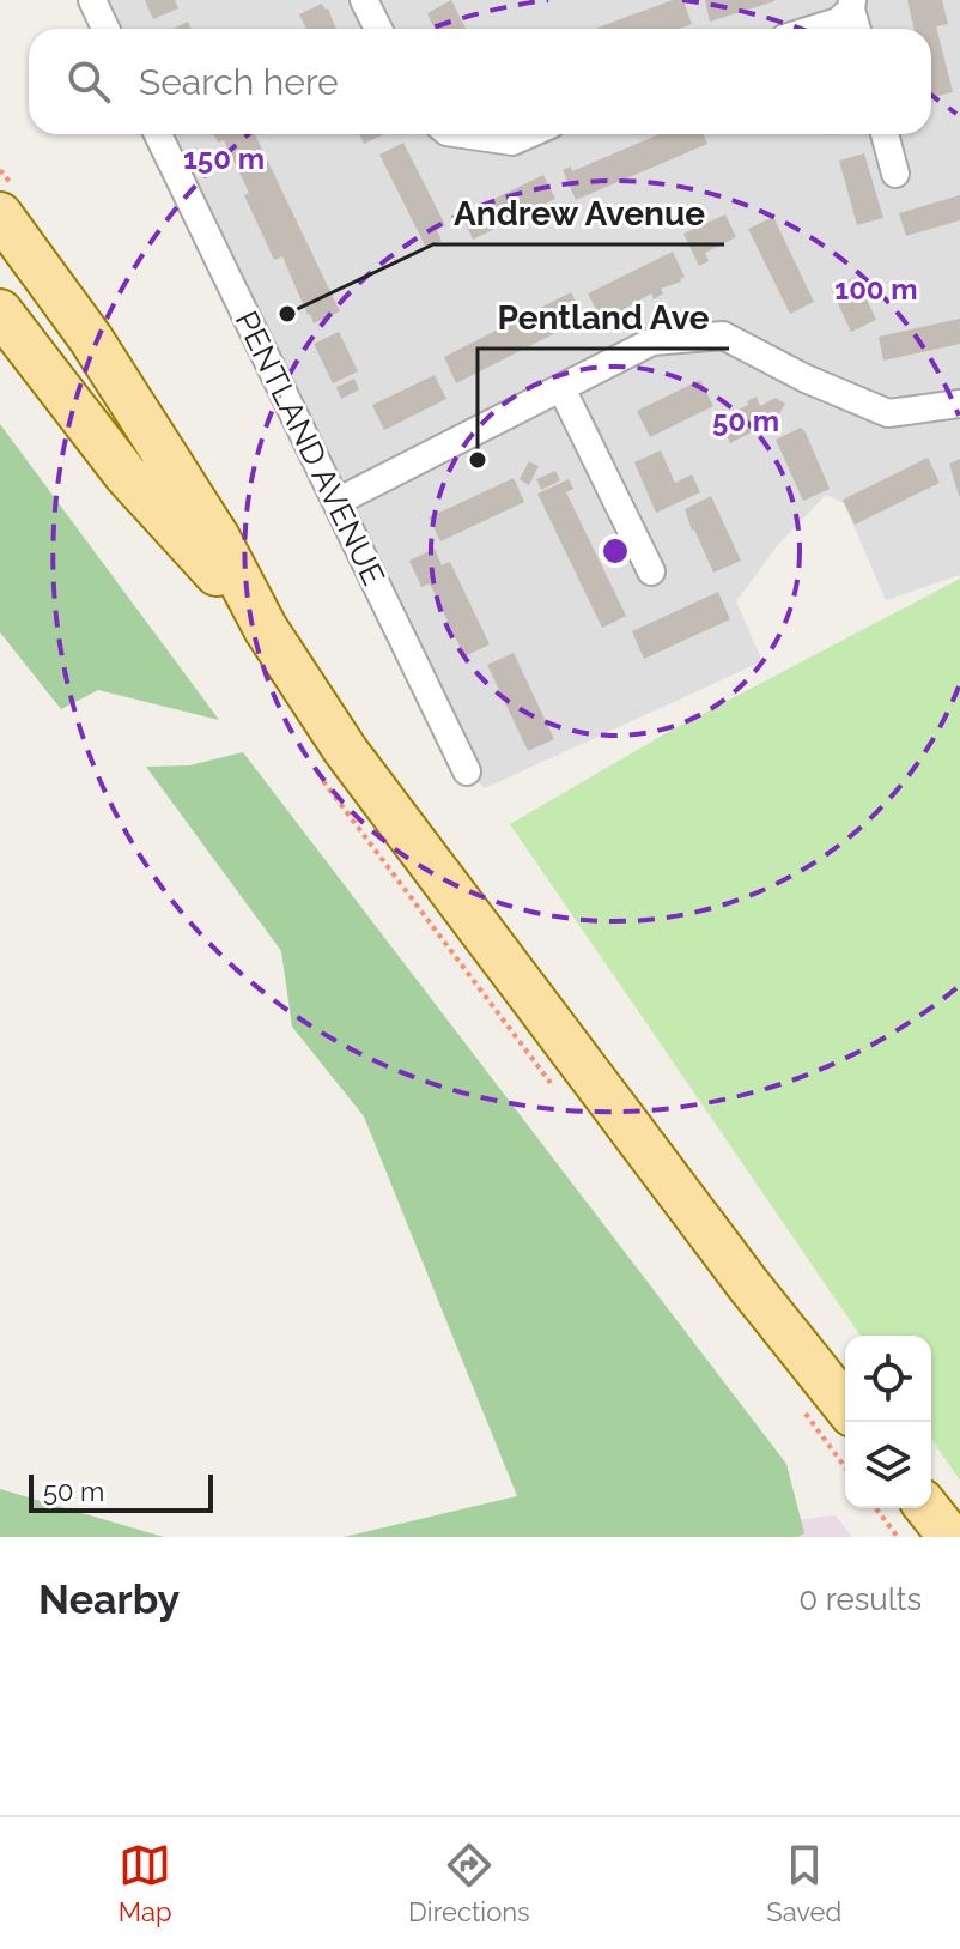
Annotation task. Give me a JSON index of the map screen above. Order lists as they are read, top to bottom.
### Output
{
  "streets": {
    "street": ["PENTLAND AVENUE"]
  },
  "places": ["Andrew Avenue", "Pentland Ave"],
  "scale_bar": "50 m",
  "page": {
    "search": "Search here",
    "scale": "50 m",
    "heading": ["Nearby", "0 results"],
    "nav": ["Map", "Directions", "Saved"]
  },
  "rings": ["150 m", "100 m", "50 m"]
}
